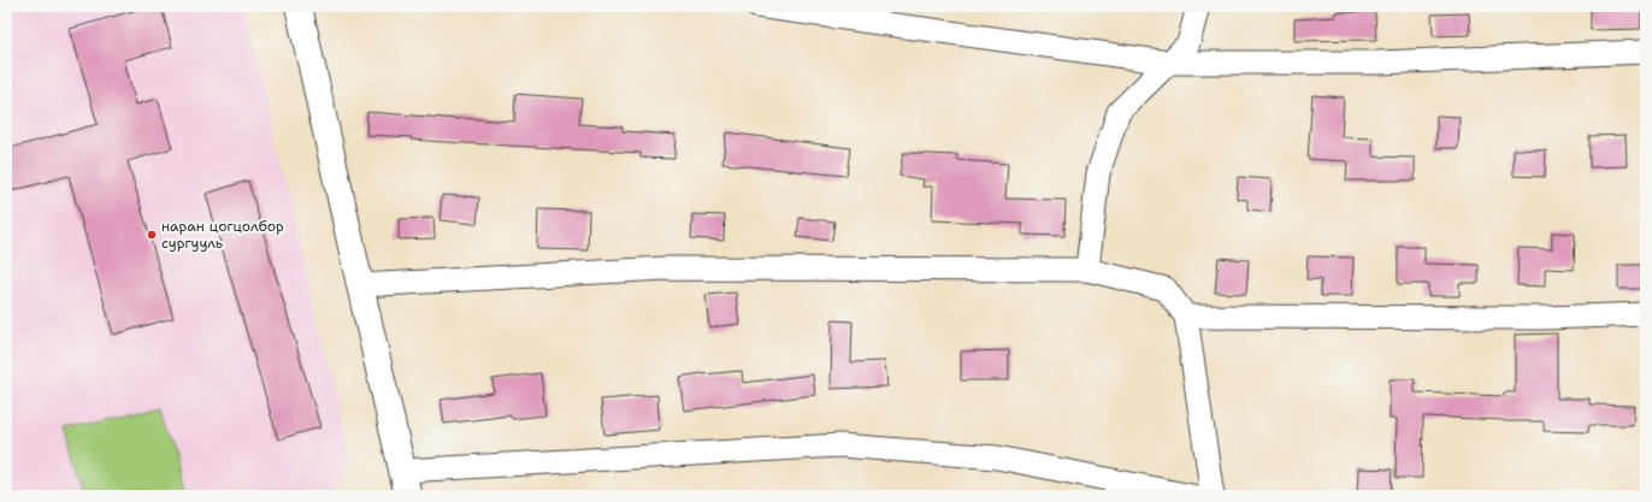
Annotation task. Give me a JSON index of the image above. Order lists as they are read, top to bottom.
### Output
{
  "places": ["наран цогцолбор сургууль"]
}
